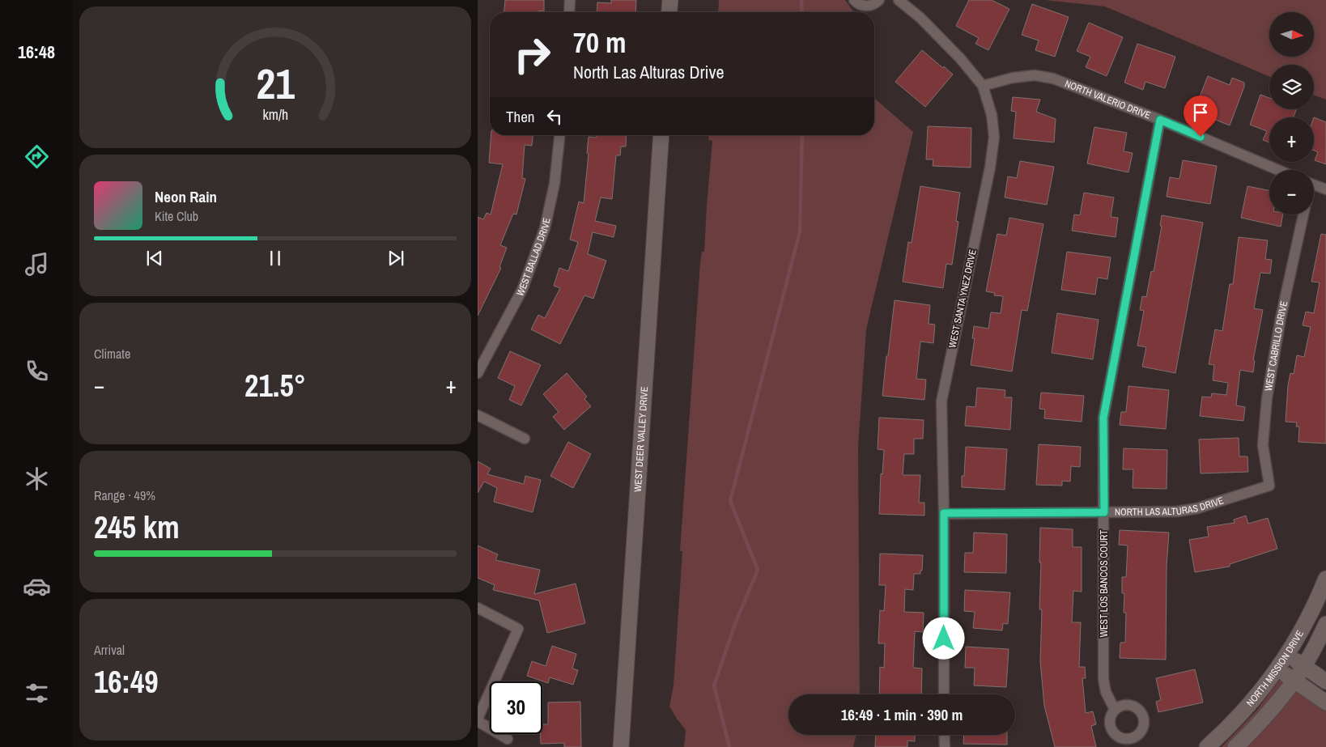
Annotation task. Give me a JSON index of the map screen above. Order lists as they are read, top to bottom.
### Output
{
  "streets": {
    "street": [
      "NORTH VALERIO DRIVE",
      "WEST BALLAD DRIVE",
      "WEST SANTA YNEZ DRIVE",
      "WEST CABRILLO DRIVE",
      "WEST DEER VALLEY DRIVE",
      "NORTH LAS ALTURAS DRIVE",
      "WEST LOS BANCOS COURT",
      "NORTH MISSION DRIVE"
    ]
  },
  "crossings": [
    ["NORTH VALERIO DRIVE", "WEST SANTA YNEZ DRIVE"],
    ["NORTH VALERIO DRIVE", "WEST LOS BANCOS COURT"],
    ["WEST SANTA YNEZ DRIVE", "NORTH LAS ALTURAS DRIVE"],
    ["WEST CABRILLO DRIVE", "NORTH LAS ALTURAS DRIVE"],
    ["NORTH LAS ALTURAS DRIVE", "WEST LOS BANCOS COURT"]
  ],
  "north": "right",
  "page": {
    "tabs": "16:48",
    "map_buttons": ["+", "−"],
    "turn": ["70 m", "North Las Alturas Drive"],
    "then": "Then",
    "song": ["Neon Rain", "Kite Club"],
    "tile": [
      "Climate",
      ["Range · 49%", "245 km"],
      ["Arrival", "16:49"]
    ],
    "heat": ["−", "21.5°", "+"],
    "limit": "30",
    "trip": "16:49 · 1 min · 390 m",
    "gauge": ["21", "km/h"]
  }
}
